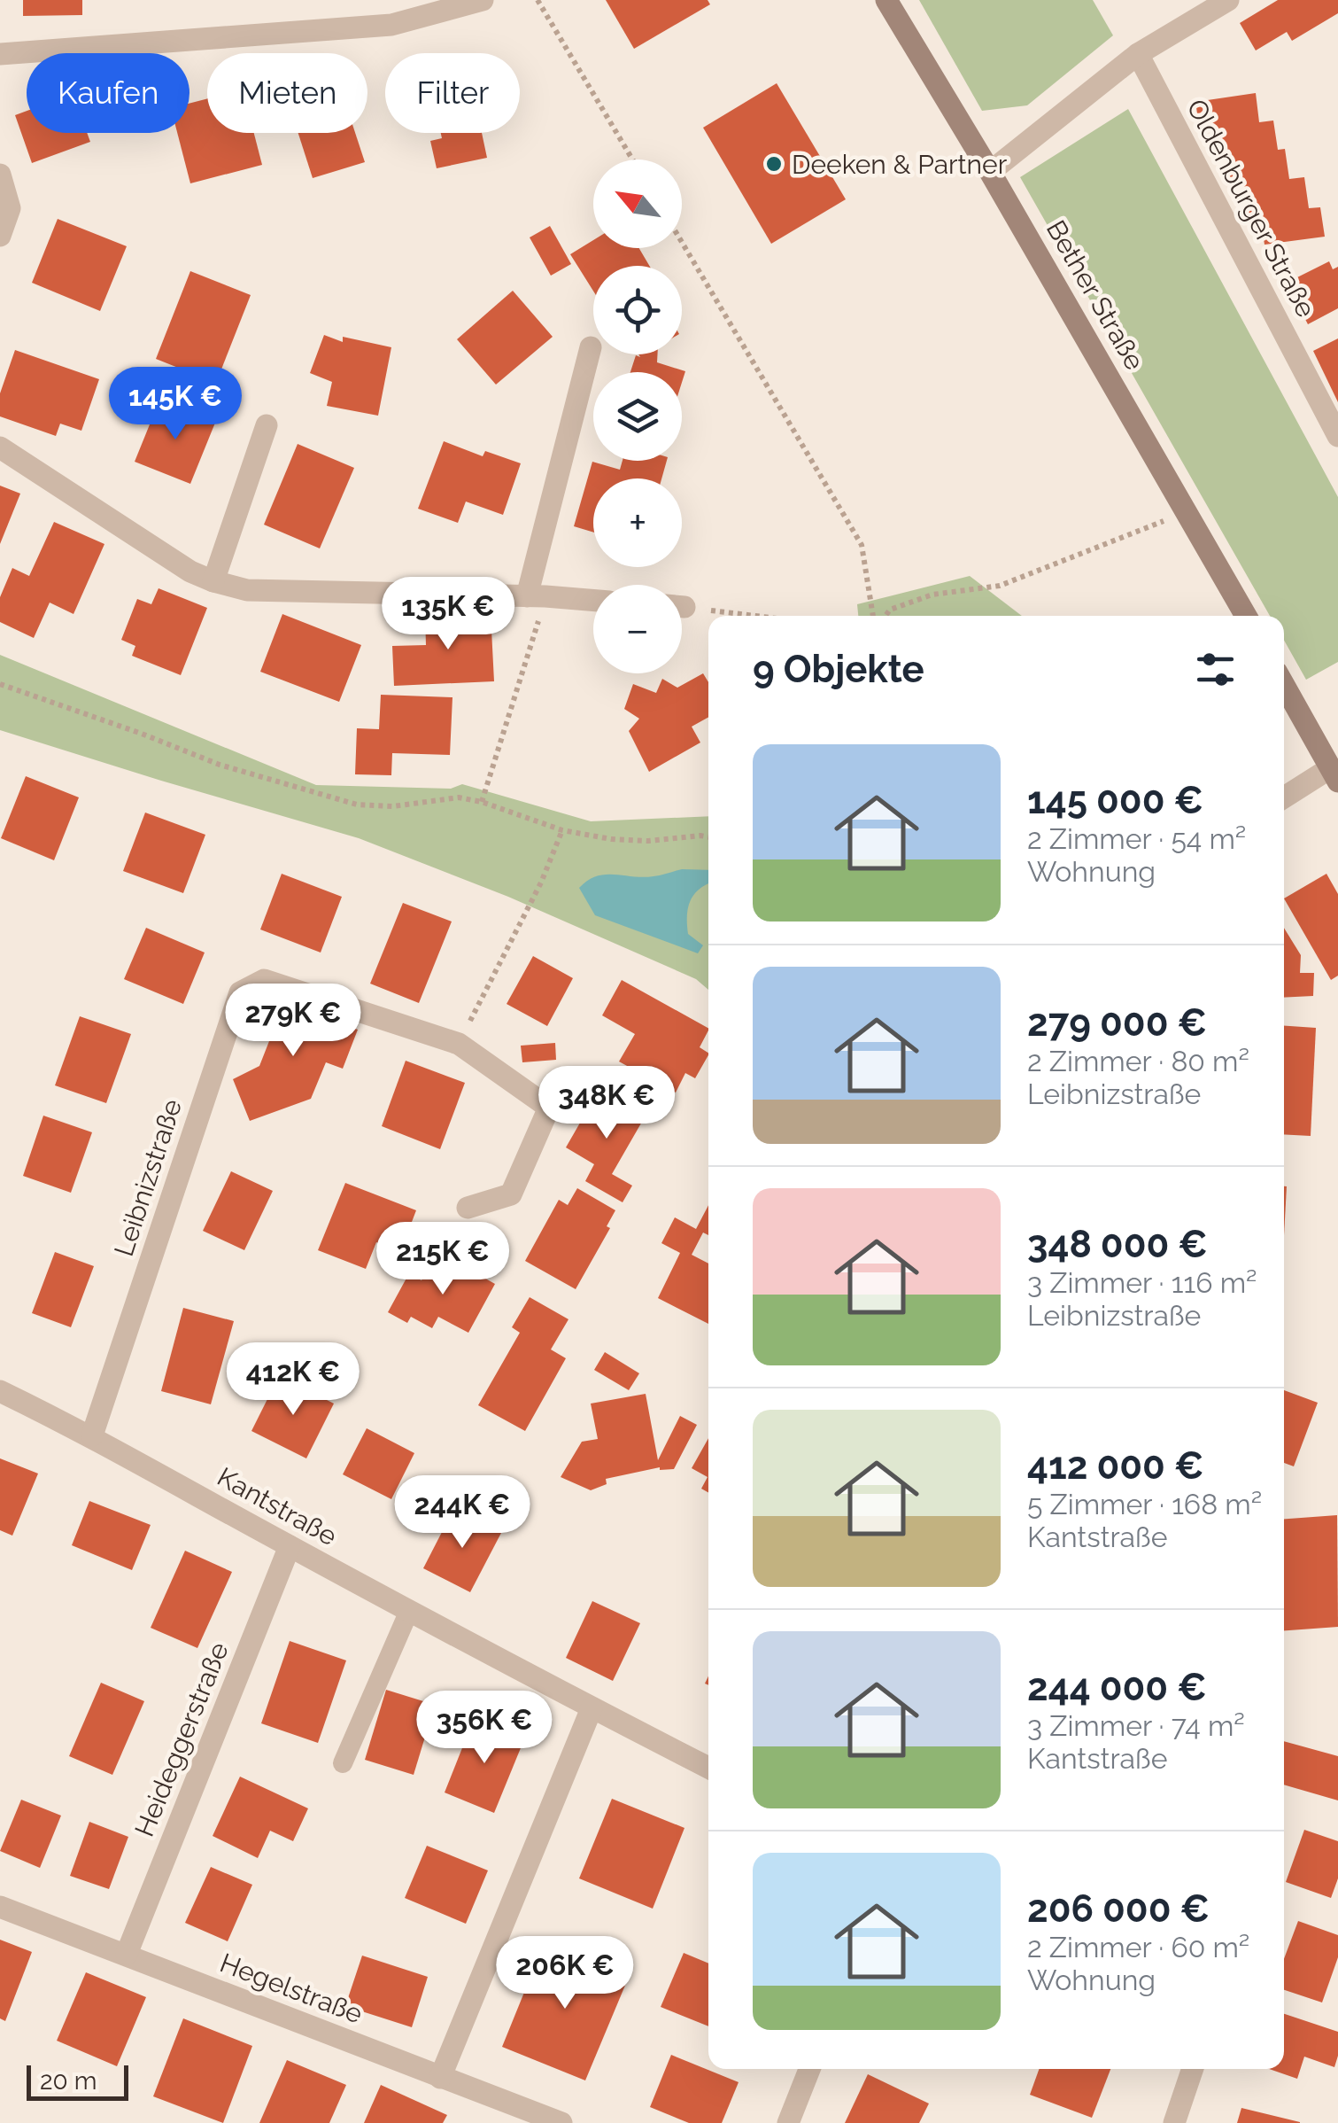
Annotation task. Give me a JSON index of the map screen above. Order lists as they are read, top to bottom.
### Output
{
  "streets": {
    "street": [
      "Oldenburger Straße",
      "Bether Straße",
      "Leibnizstraße",
      "Kantstraße",
      "Heideggerstraße",
      "Hegelstraße"
    ]
  },
  "crossings": [
    ["Leibnizstraße", "Kantstraße"],
    ["Kantstraße", "Heideggerstraße"],
    ["Heideggerstraße", "Hegelstraße"]
  ],
  "places": ["Deeken & Partner"],
  "scale_bar": "20 m",
  "north": "top left",
  "page": {
    "chip": ["Kaufen", "Mieten", "Filter"],
    "map_buttons": ["+", "−"],
    "price": [
      "145K €",
      "135K €",
      "279K €",
      "348K €",
      "215K €",
      "412K €",
      "244K €",
      "356K €",
      "206K €"
    ],
    "heading": "9 Objekte",
    "list": [
      {
        "name": "145 000 €",
        "note": "2 Zimmer · 54 m² · Wohnung"
      },
      {
        "name": "279 000 €",
        "note": "2 Zimmer · 80 m² · Leibnizstraße"
      },
      {
        "name": "348 000 €",
        "note": "3 Zimmer · 116 m² · Leibnizstraße"
      },
      {
        "name": "412 000 €",
        "note": "5 Zimmer · 168 m² · Kantstraße"
      },
      {
        "name": "244 000 €",
        "note": "3 Zimmer · 74 m² · Kantstraße"
      },
      {
        "name": "206 000 €",
        "note": "2 Zimmer · 60 m² · Wohnung"
      }
    ],
    "scale": "20 m"
  }
}
